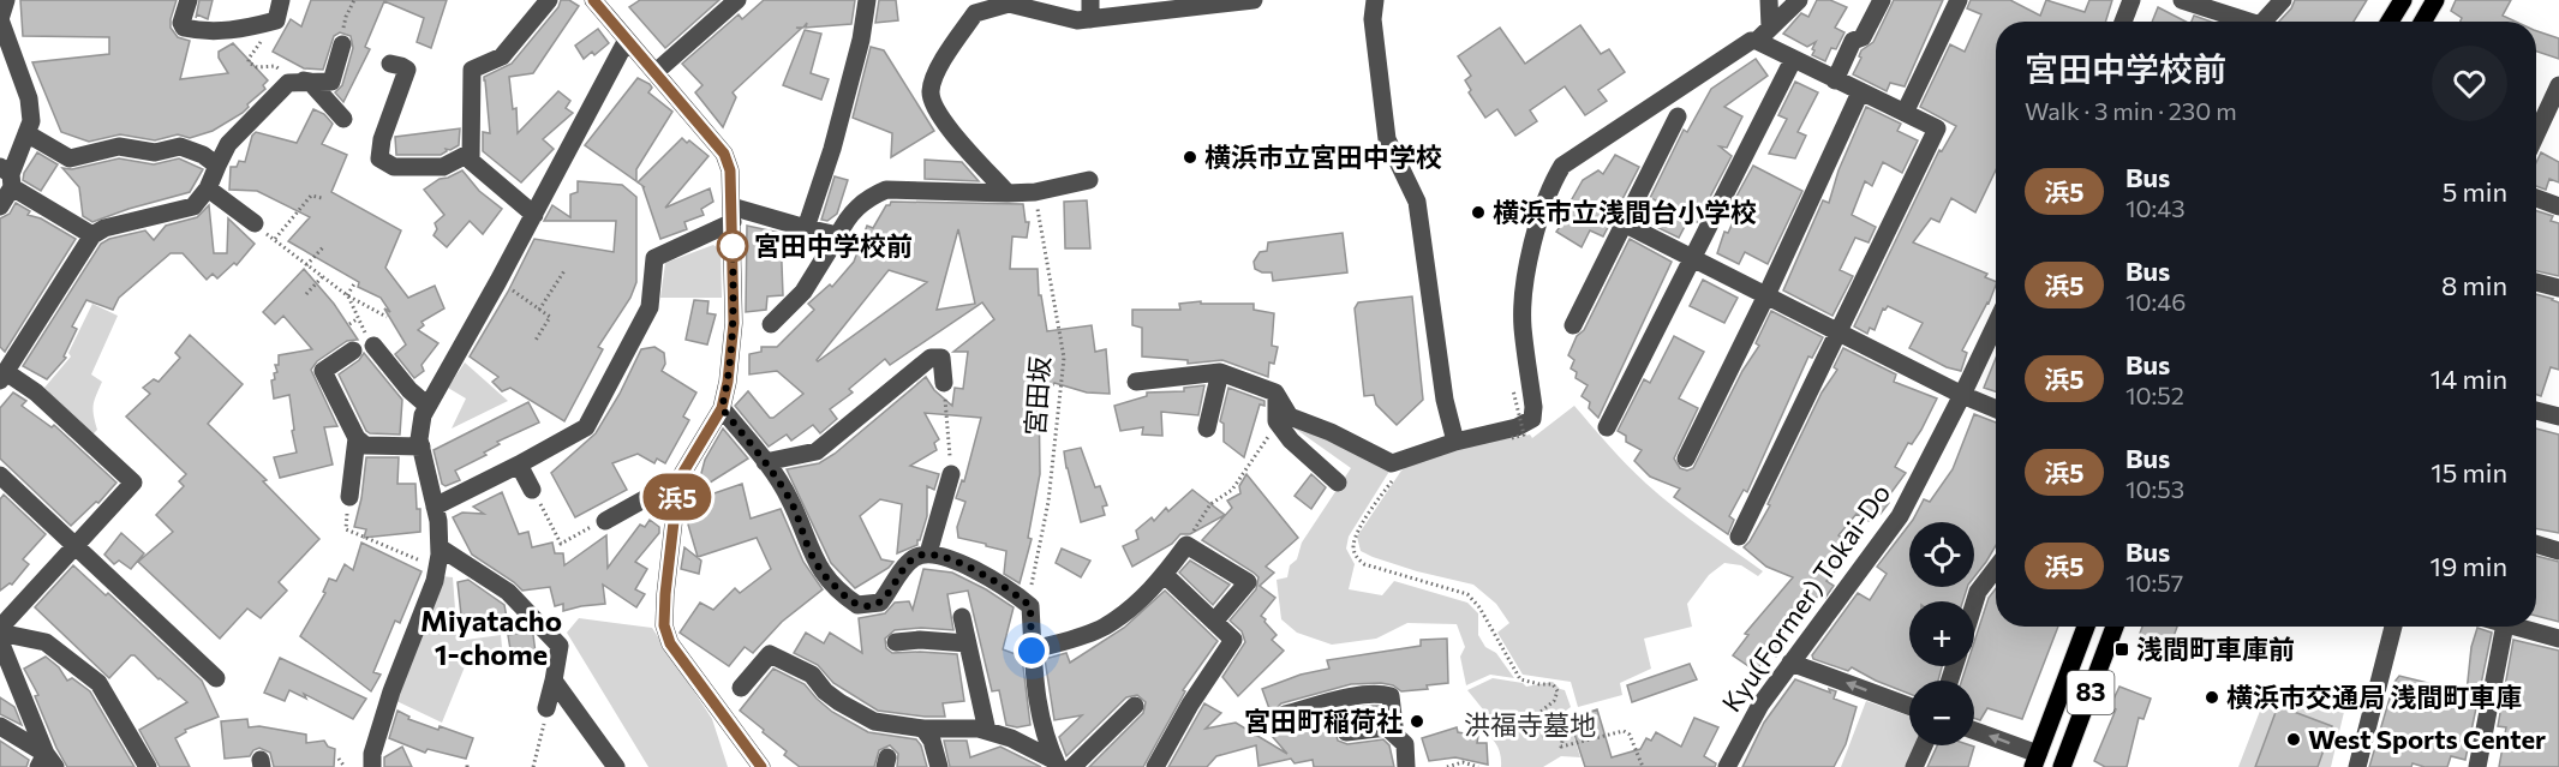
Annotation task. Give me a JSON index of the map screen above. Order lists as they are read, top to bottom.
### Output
{
  "streets": {
    "main road": ["83"],
    "street": ["Kyu(Former) Tokai-Do"],
    "path": ["宮田坂"]
  },
  "districts": ["Miyatacho 1-chome"],
  "parks": ["洪福寺墓地"],
  "places": {
    "other": [
      "横浜市立宮田中学校",
      "横浜市立浅間台小学校",
      "宮田中学校前",
      "横浜市交通局 浅間町車庫",
      "宮田町稲荷社",
      "West Sports Center"
    ],
    "transit": ["浅間町車庫前"]
  },
  "lines": ["bus line 浜5"],
  "page": {
    "on_map": "浜5",
    "heading": ["宮田中学校前", "Walk · 3 min · 230 m"],
    "list": [
      {
        "mark": "浜5",
        "name": "Bus",
        "note": "10:43",
        "value": "5 min"
      },
      {
        "mark": "浜5",
        "name": "Bus",
        "note": "10:46",
        "value": "8 min"
      },
      {
        "mark": "浜5",
        "name": "Bus",
        "note": "10:52",
        "value": "14 min"
      },
      {
        "mark": "浜5",
        "name": "Bus",
        "note": "10:53",
        "value": "15 min"
      },
      {
        "mark": "浜5",
        "name": "Bus",
        "note": "10:57",
        "value": "19 min"
      }
    ],
    "map_buttons": ["+", "−"]
  }
}
